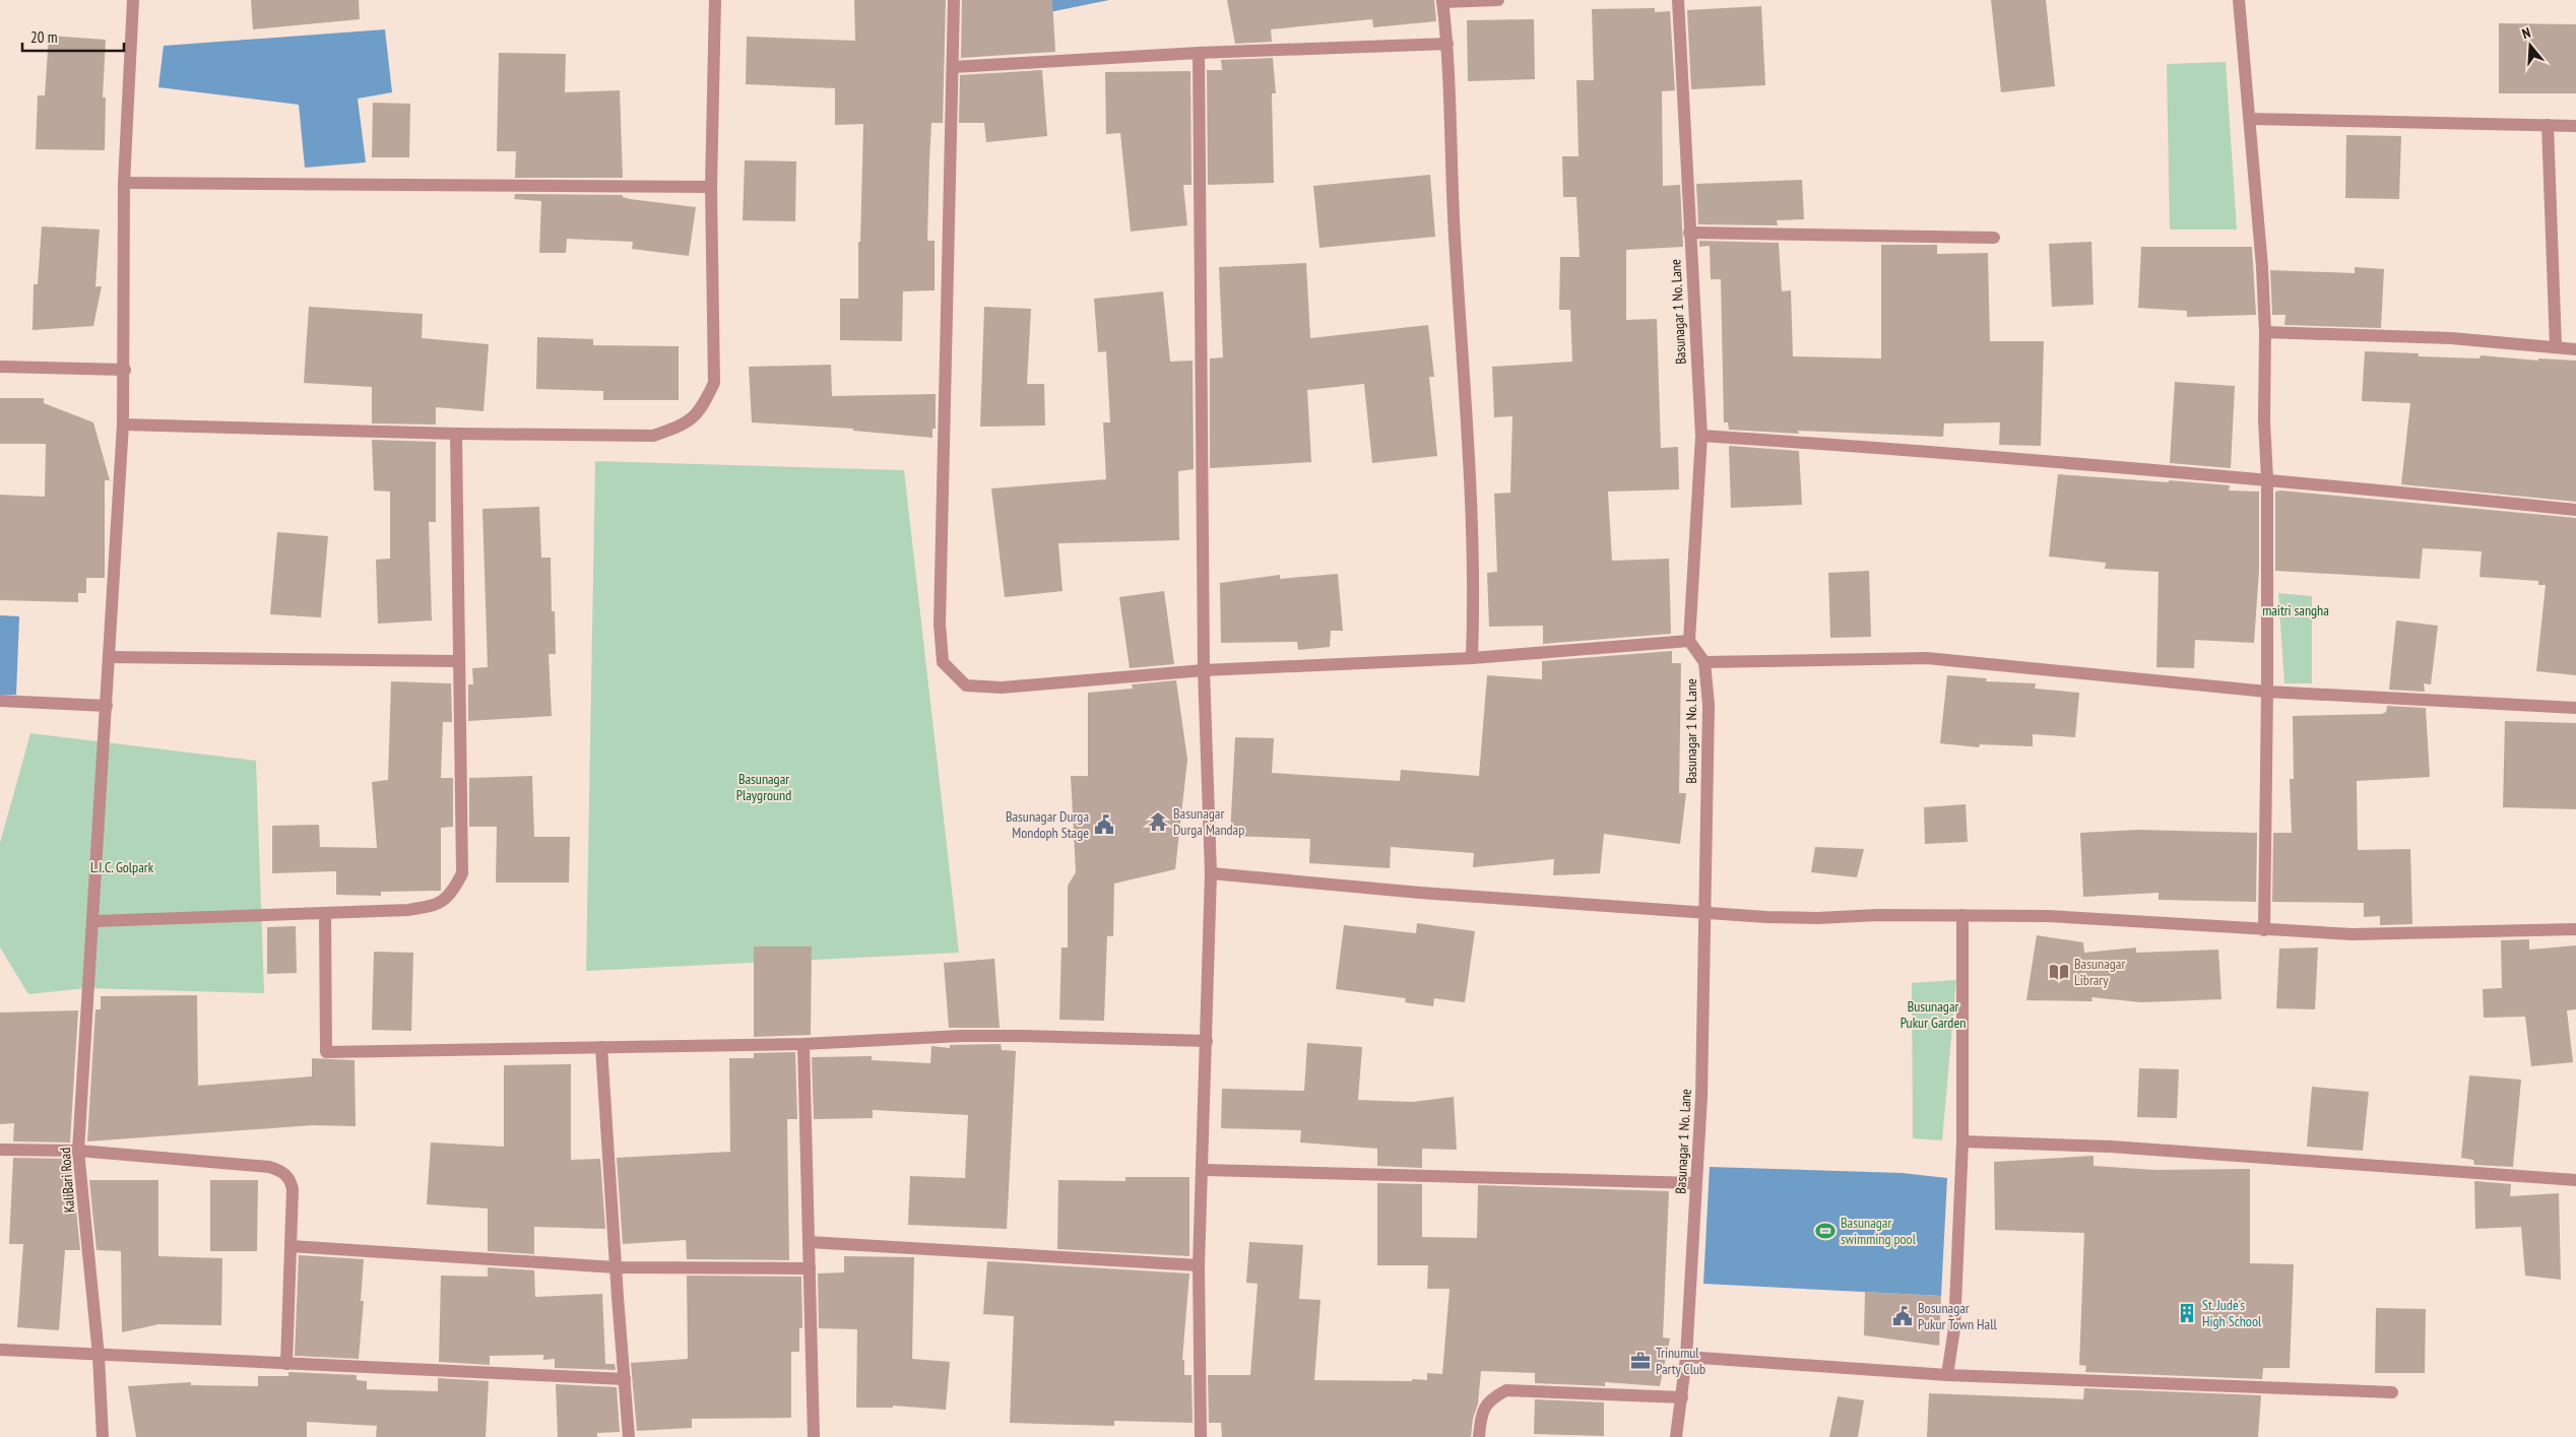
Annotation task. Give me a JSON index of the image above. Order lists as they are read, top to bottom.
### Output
{
  "streets": {
    "street": ["Basunagar 1 No. Lane", "KaliBari Road"]
  },
  "parks": [
    "maitri sangha",
    "Basunagar Playground",
    "L.I.C. Golpark",
    "Busunagar Pukur Garden"
  ],
  "places": {
    "temple": ["Basunagar Durga Mandap"],
    "public building": ["Basunagar Durga Mondoph Stage", "Bosunagar Pukur Town Hall"],
    "library": ["Basunagar Library"],
    "sports": ["Basunagar swimming pool"],
    "building": ["St. Jude's High School"],
    "office": ["Trinumul Party Club"]
  },
  "scale_bar": "20 m",
  "north": "top"
}
